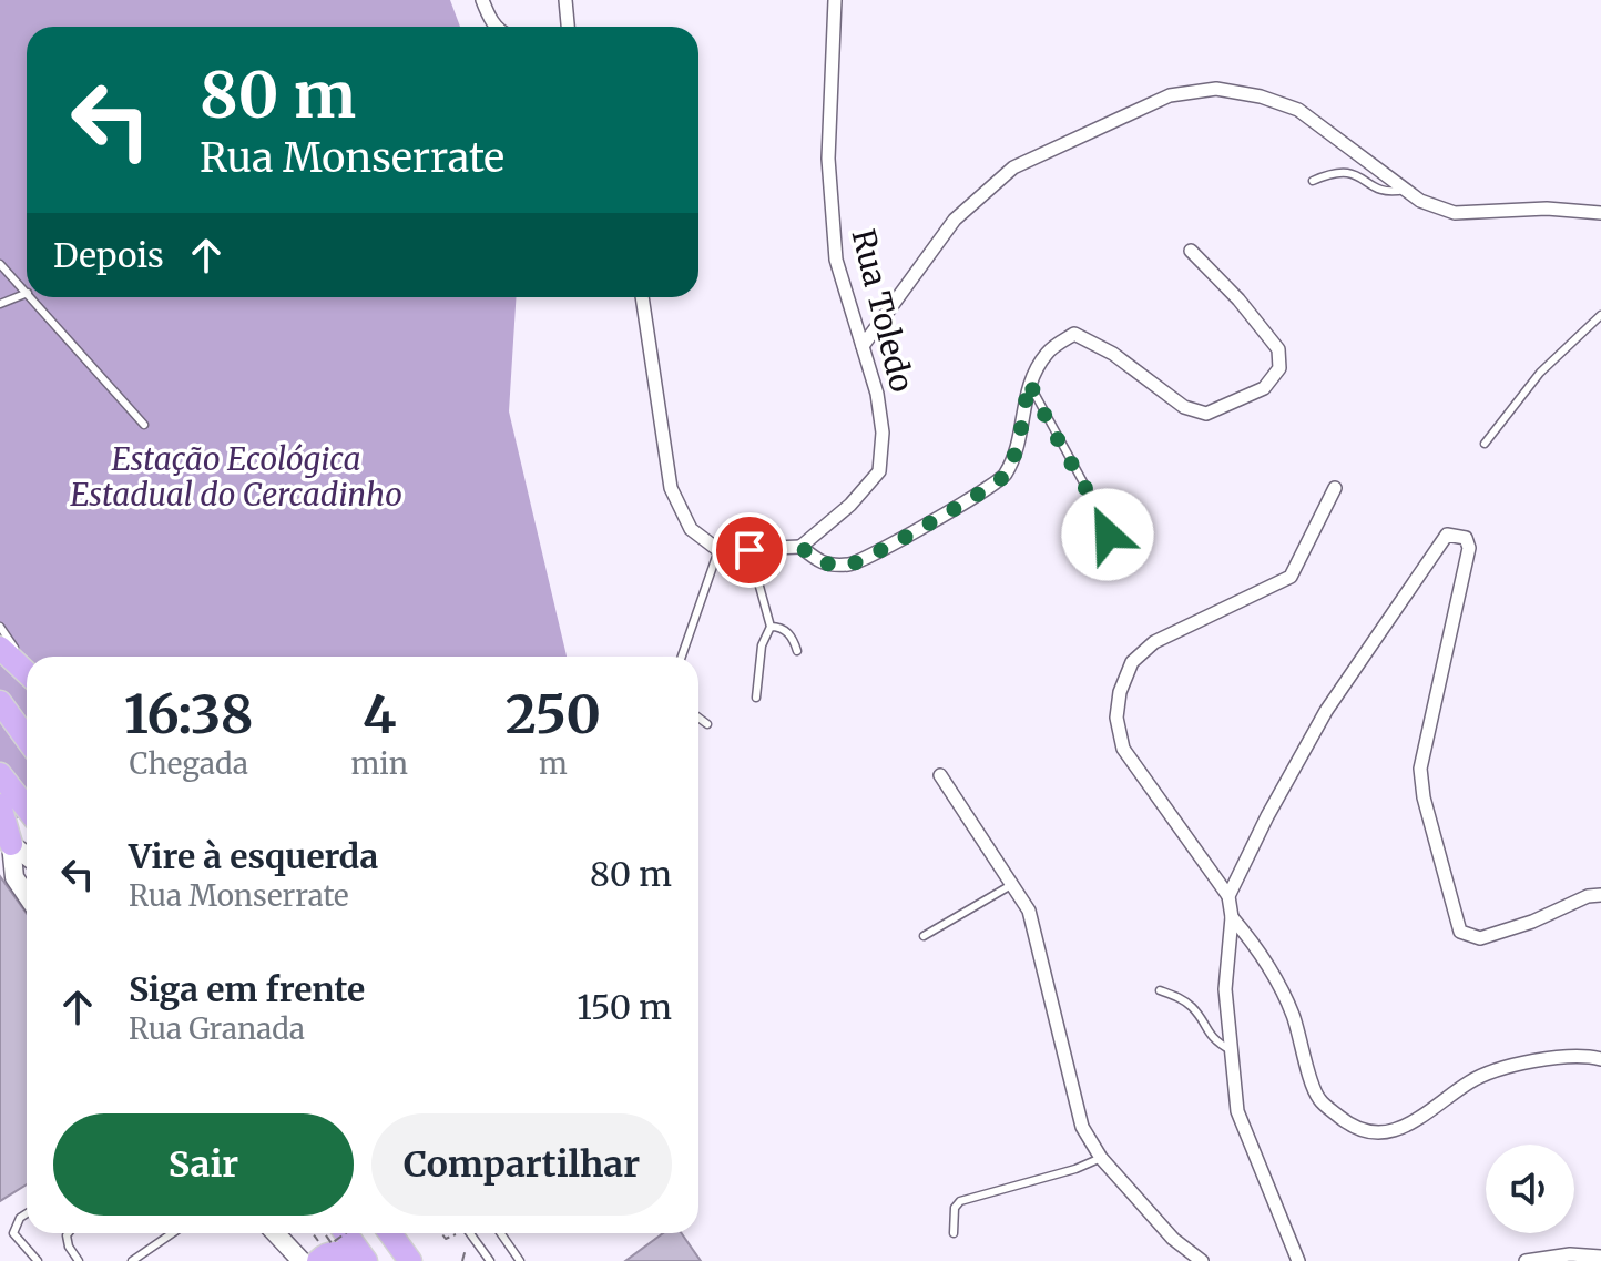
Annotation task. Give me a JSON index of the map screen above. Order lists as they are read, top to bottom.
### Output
{
  "streets": {
    "street": ["Rua Toledo"]
  },
  "parks": ["Estação Ecológica Estadual do Cercadinho"],
  "page": {
    "turn": ["80 m", "Rua Monserrate"],
    "then": "Depois",
    "eta": [
      "16:38",
      "Chegada",
      "4",
      "min",
      "250",
      "m"
    ],
    "list": [
      {
        "name": "Vire à esquerda",
        "note": "Rua Monserrate",
        "value": "80 m"
      },
      {
        "name": "Siga em frente",
        "note": "Rua Granada",
        "value": "150 m"
      }
    ],
    "buttons": ["Sair", "Compartilhar"]
  }
}
